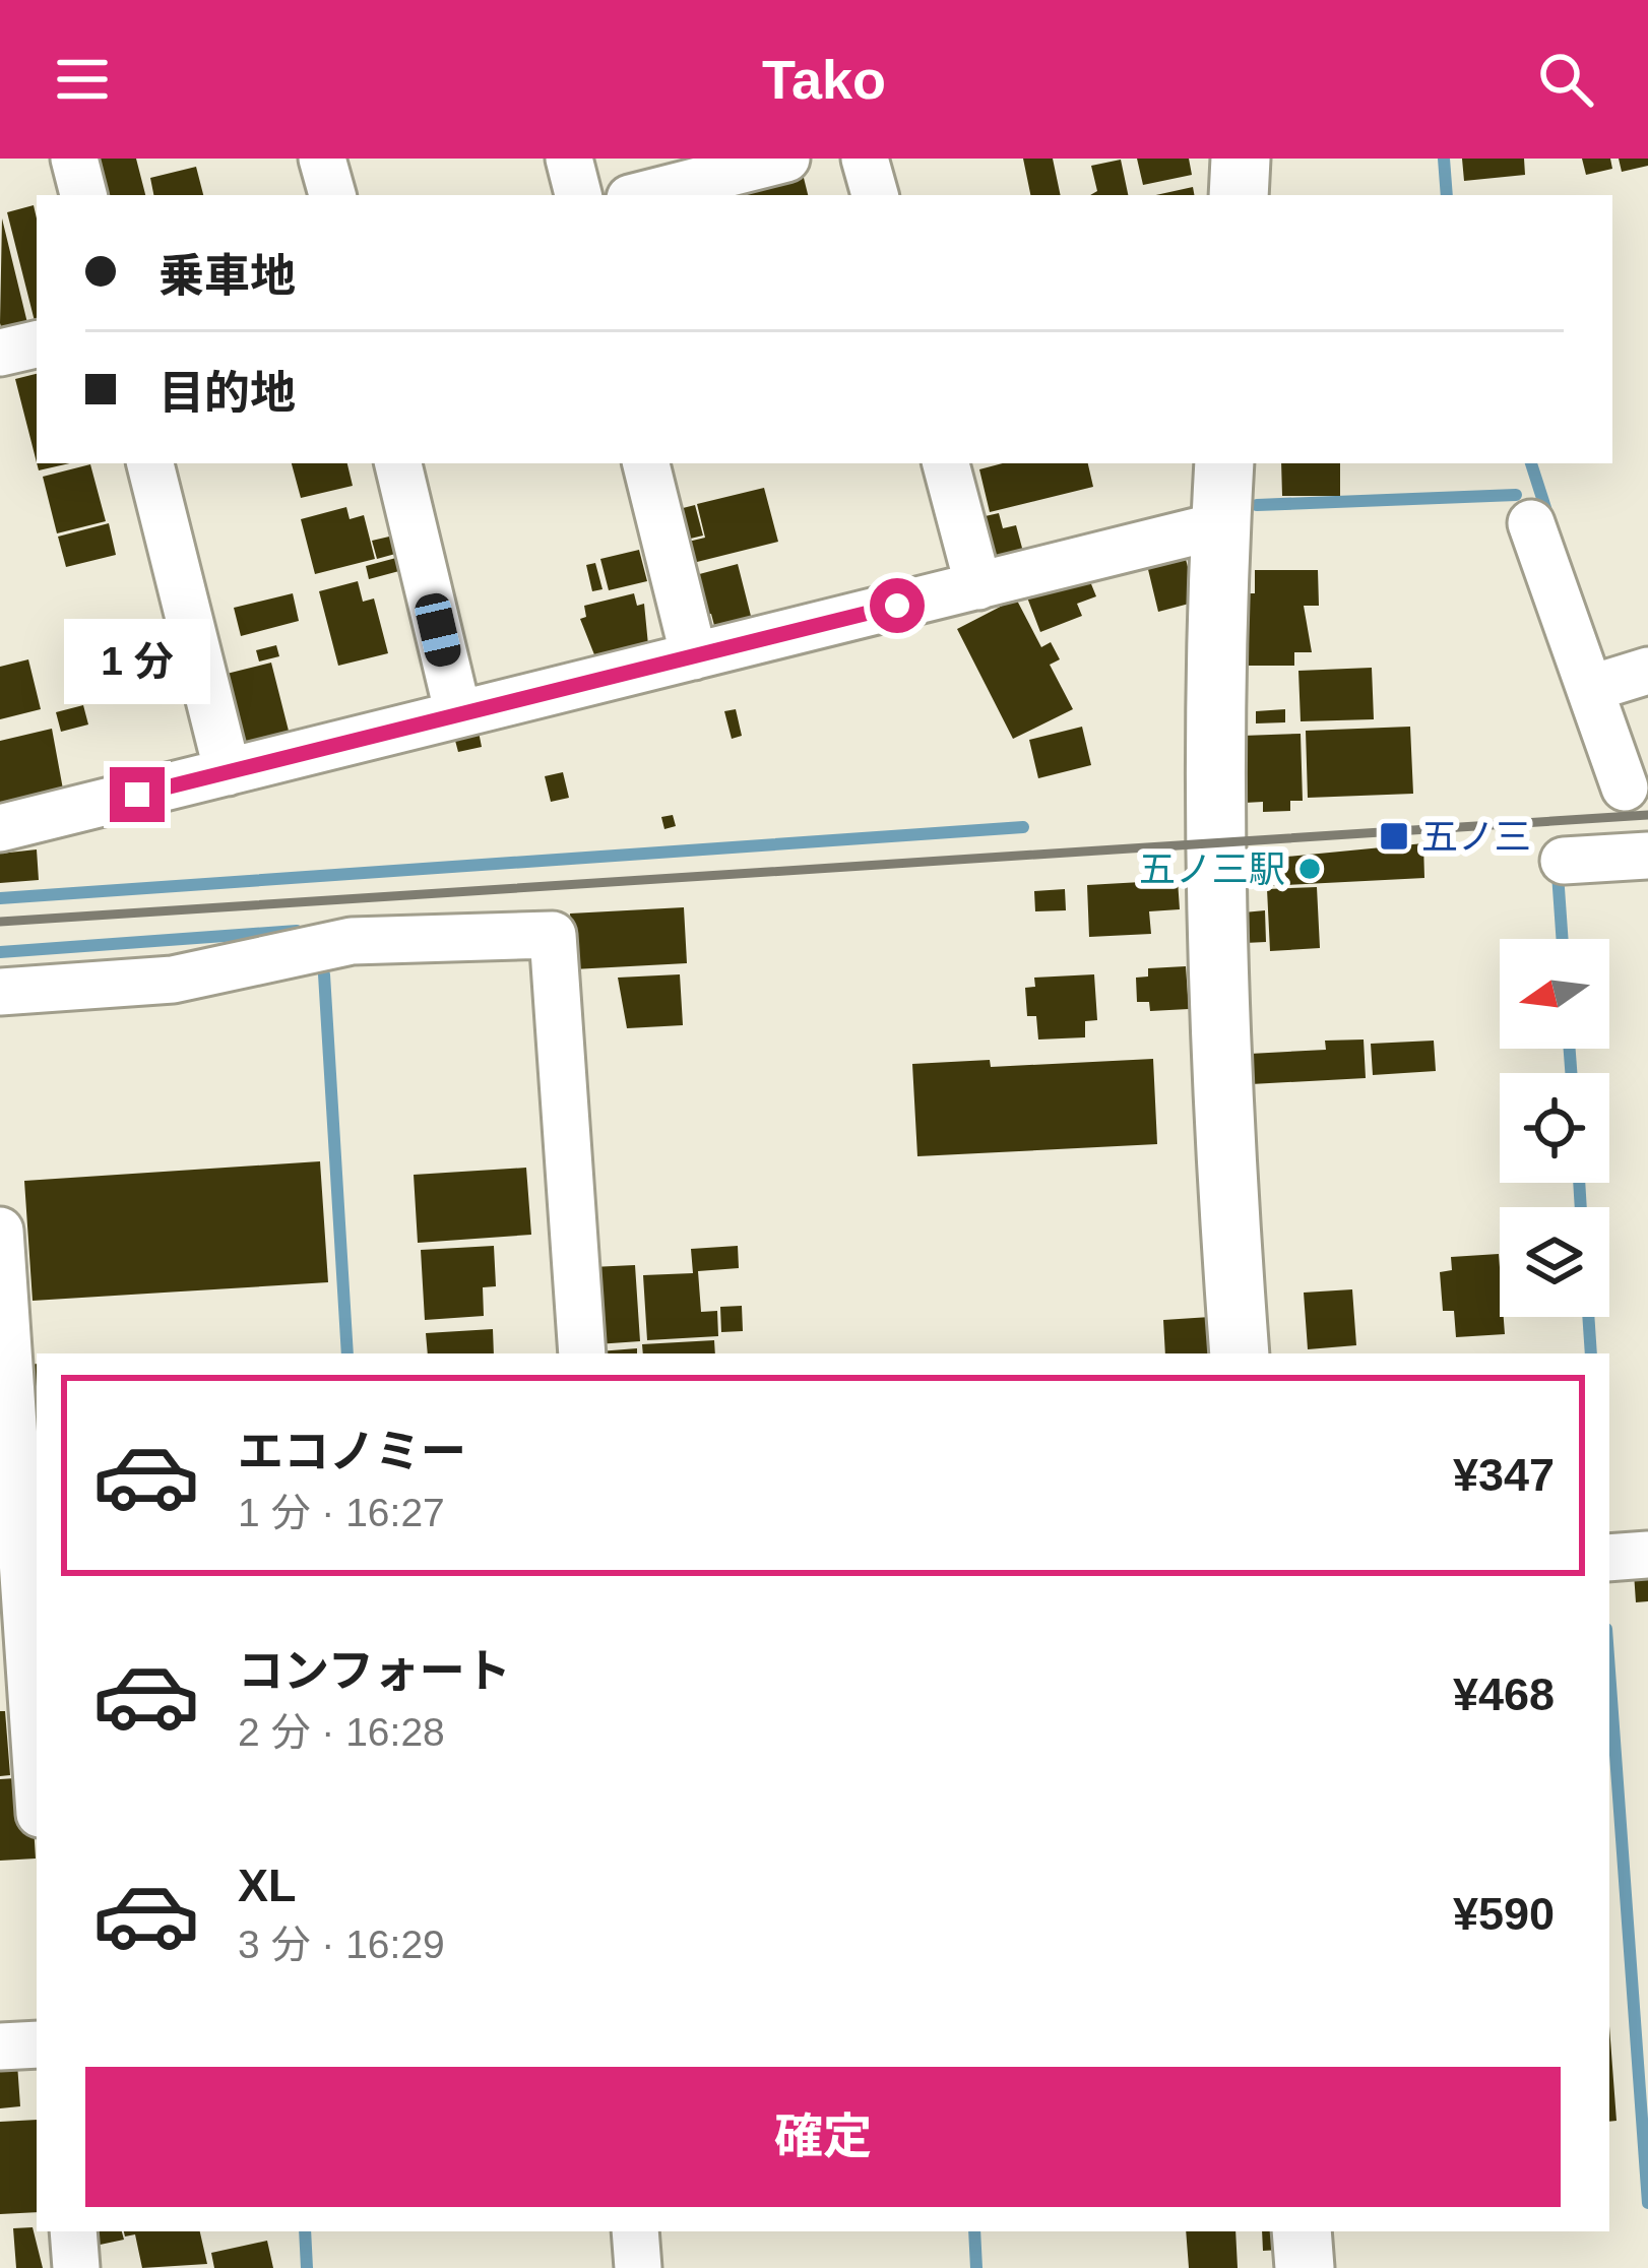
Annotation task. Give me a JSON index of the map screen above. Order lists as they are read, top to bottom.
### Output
{
  "places": {
    "transit": ["五ノ三"],
    "other": ["五ノ三駅"]
  },
  "north": "left",
  "page": {
    "header": "Tako",
    "banner": ["乗車地", "目的地"],
    "bubble": "1 分",
    "list": [
      {
        "name": "エコノミー",
        "note": "1 分 · 16:27",
        "value": "¥347"
      },
      {
        "name": "コンフォート",
        "note": "2 分 · 16:28",
        "value": "¥468"
      },
      {
        "name": "XL",
        "note": "3 分 · 16:29",
        "value": "¥590"
      }
    ],
    "buttons": "確定"
  }
}
